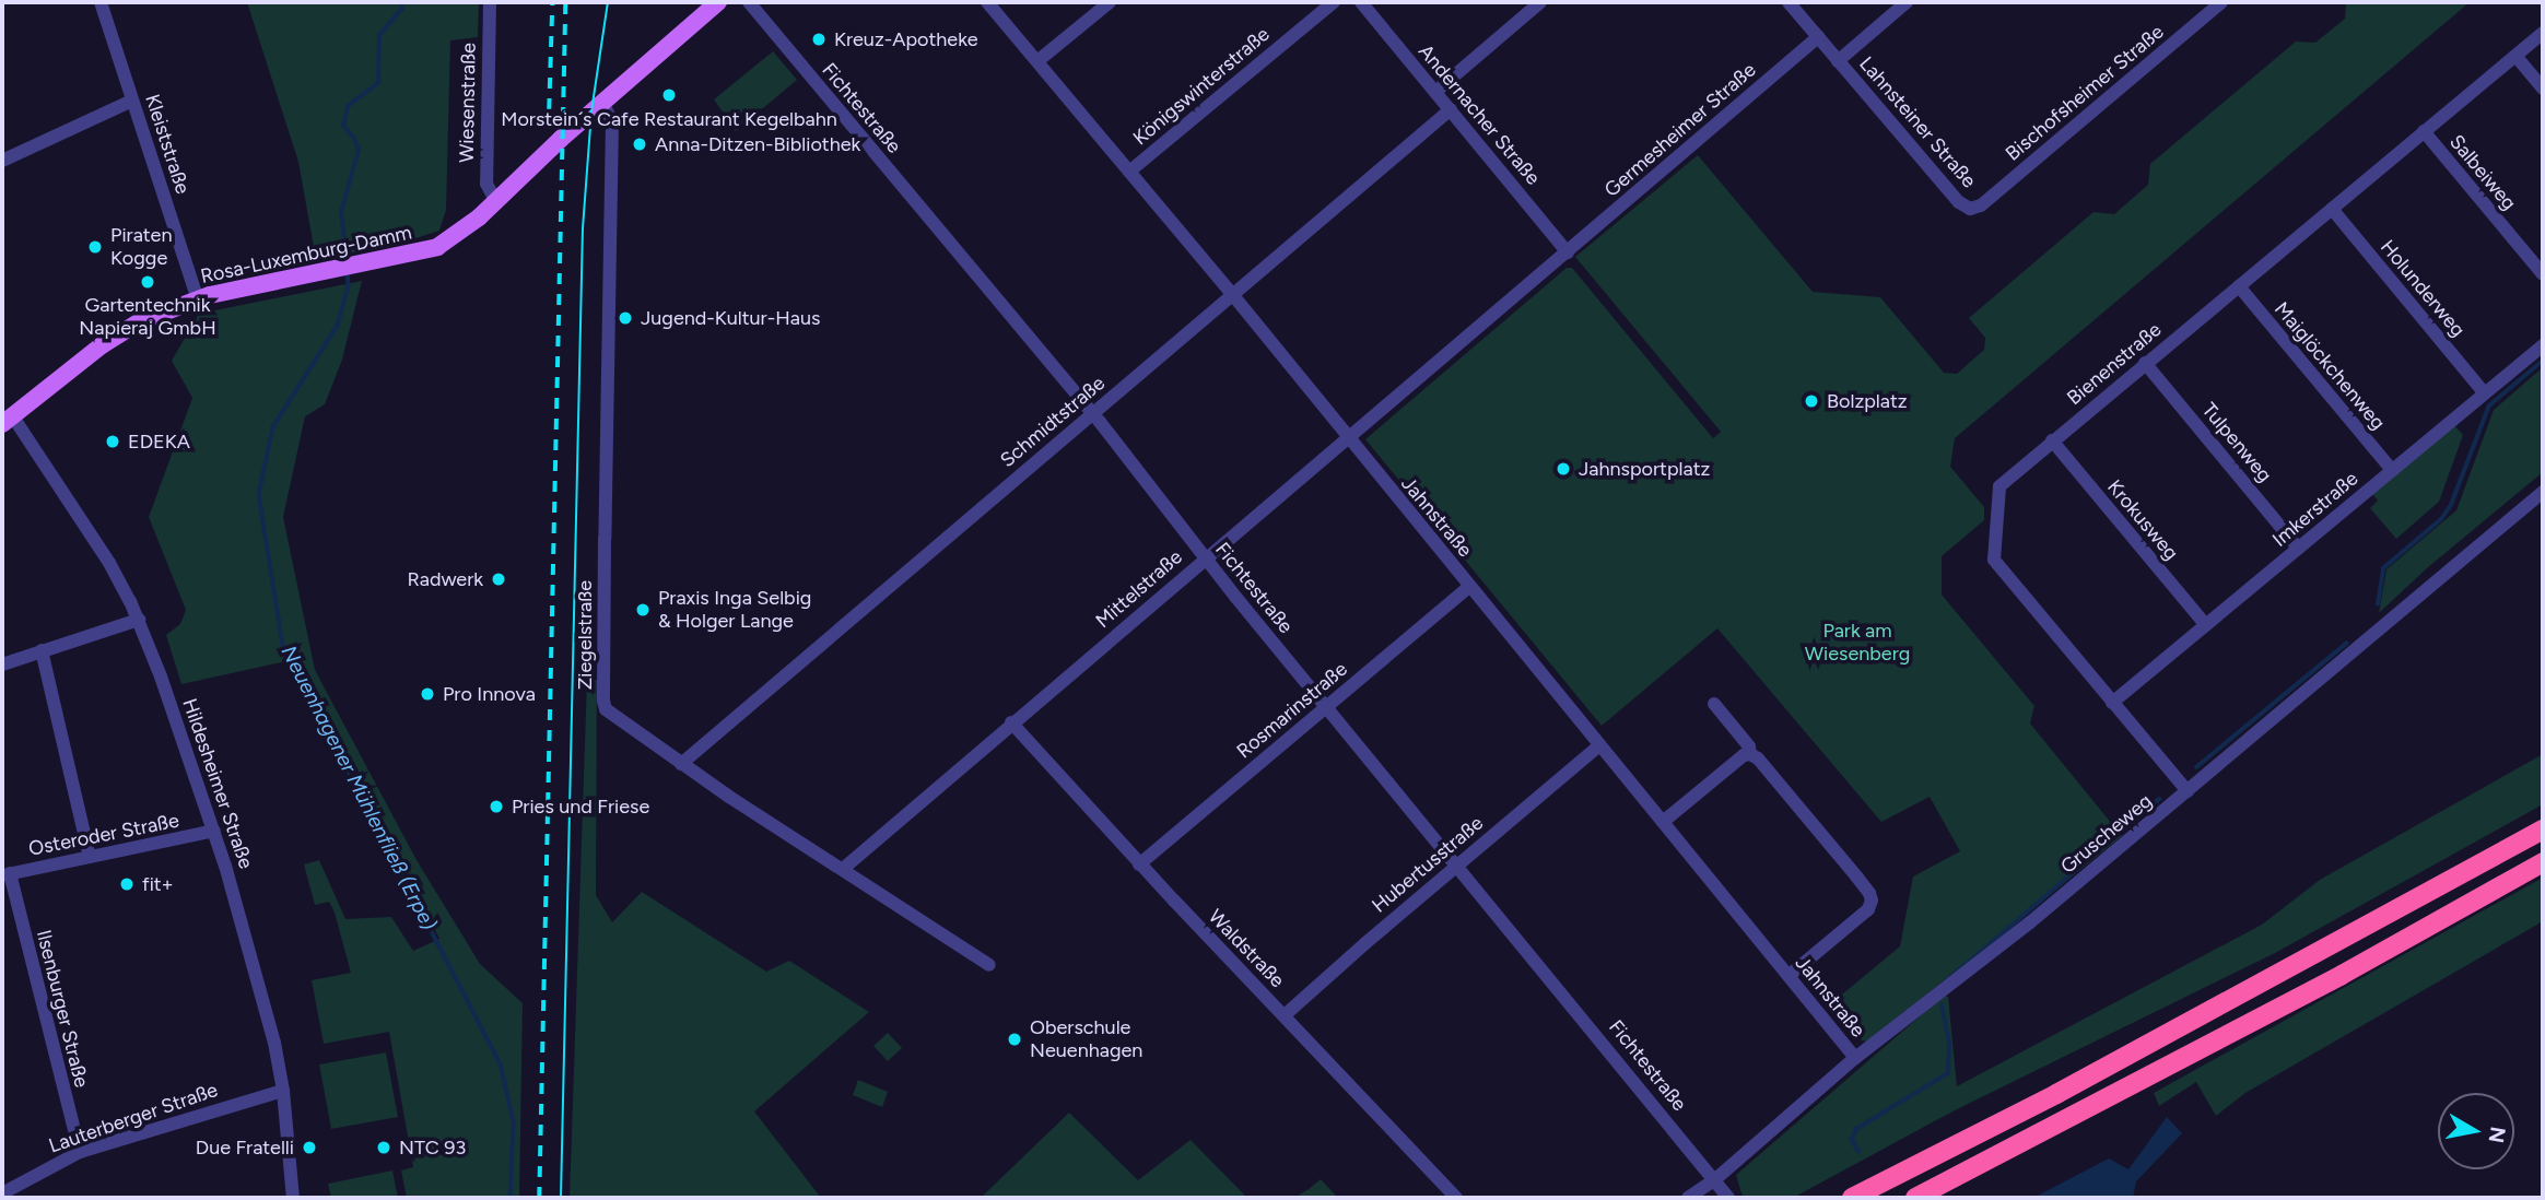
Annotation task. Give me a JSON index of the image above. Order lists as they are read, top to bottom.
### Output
{
  "streets": {
    "main road": ["Rosa-Luxemburg-Damm"],
    "street": [
      "Königswinterstraße",
      "Bischofsheimer Straße",
      "Wiesenstraße",
      "Fichtestraße",
      "Andernacher Straße",
      "Lahnsteiner Straße",
      "Germesheimer Straße",
      "Kleiststraße",
      "Salbeiweg",
      "Holunderweg",
      "Bienenstraße",
      "Maiglöckchenweg",
      "Schmidtstraße",
      "Tulpenweg",
      "Imkerstraße",
      "Jahnstraße",
      "Krokusweg",
      "Mittelstraße",
      "Ziegelstraße",
      "Rosmarinstraße",
      "Hildesheimer Straße",
      "Gruscheweg",
      "Osteroder Straße",
      "Hubertusstraße",
      "Waldstraße",
      "Ilsenburger Straße",
      "Lauterberger Straße"
    ]
  },
  "crossings": [
    ["Königswinterstraße", "Jahnstraße"],
    ["Bischofsheimer Straße", "Lahnsteiner Straße"],
    ["Wiesenstraße", "Rosa-Luxemburg-Damm"],
    ["Fichtestraße", "Schmidtstraße"],
    ["Fichtestraße", "Mittelstraße"],
    ["Fichtestraße", "Rosmarinstraße"],
    ["Fichtestraße", "Gruscheweg"],
    ["Fichtestraße", "Hubertusstraße"],
    ["Andernacher Straße", "Germesheimer Straße"],
    ["Andernacher Straße", "Schmidtstraße"],
    ["Andernacher Straße", "Mittelstraße"],
    ["Lahnsteiner Straße", "Germesheimer Straße"],
    ["Germesheimer Straße", "Mittelstraße"],
    ["Kleiststraße", "Rosa-Luxemburg-Damm"],
    ["Salbeiweg", "Bienenstraße"],
    ["Rosa-Luxemburg-Damm", "Ziegelstraße"],
    ["Rosa-Luxemburg-Damm", "Hildesheimer Straße"],
    ["Holunderweg", "Bienenstraße"],
    ["Holunderweg", "Imkerstraße"],
    ["Bienenstraße", "Maiglöckchenweg"],
    ["Bienenstraße", "Tulpenweg"],
    ["Bienenstraße", "Imkerstraße"],
    ["Bienenstraße", "Krokusweg"],
    ["Bienenstraße", "Gruscheweg"],
    ["Maiglöckchenweg", "Imkerstraße"],
    ["Schmidtstraße", "Jahnstraße"],
    ["Schmidtstraße", "Ziegelstraße"],
    ["Tulpenweg", "Imkerstraße"],
    ["Imkerstraße", "Krokusweg"],
    ["Jahnstraße", "Mittelstraße"],
    ["Jahnstraße", "Rosmarinstraße"],
    ["Jahnstraße", "Gruscheweg"],
    ["Jahnstraße", "Hubertusstraße"],
    ["Mittelstraße", "Ziegelstraße"],
    ["Mittelstraße", "Waldstraße"],
    ["Rosmarinstraße", "Waldstraße"],
    ["Hildesheimer Straße", "Osteroder Straße"],
    ["Hildesheimer Straße", "Lauterberger Straße"],
    ["Osteroder Straße", "Ilsenburger Straße"],
    ["Hubertusstraße", "Waldstraße"],
    ["Ilsenburger Straße", "Lauterberger Straße"]
  ],
  "water": ["Neuenhagener Mühlenfließ (Erpe)"],
  "parks": ["Park am Wiesenberg"],
  "places": [
    "Kreuz-Apotheke",
    "Morstein´s Cafe Restaurant Kegelbahn",
    "Anna-Ditzen-Bibliothek",
    "Piraten Kogge",
    "Gartentechnik Napieraj GmbH",
    "Jugend-Kultur-Haus",
    "Bolzplatz",
    "EDEKA",
    "Jahnsportplatz",
    "Radwerk",
    "Praxis Inga Selbig & Holger Lange",
    "Pro Innova",
    "Pries und Friese",
    "fit+",
    "Oberschule Neuenhagen",
    "Due Fratelli",
    "NTC 93"
  ],
  "north": "right"
}
